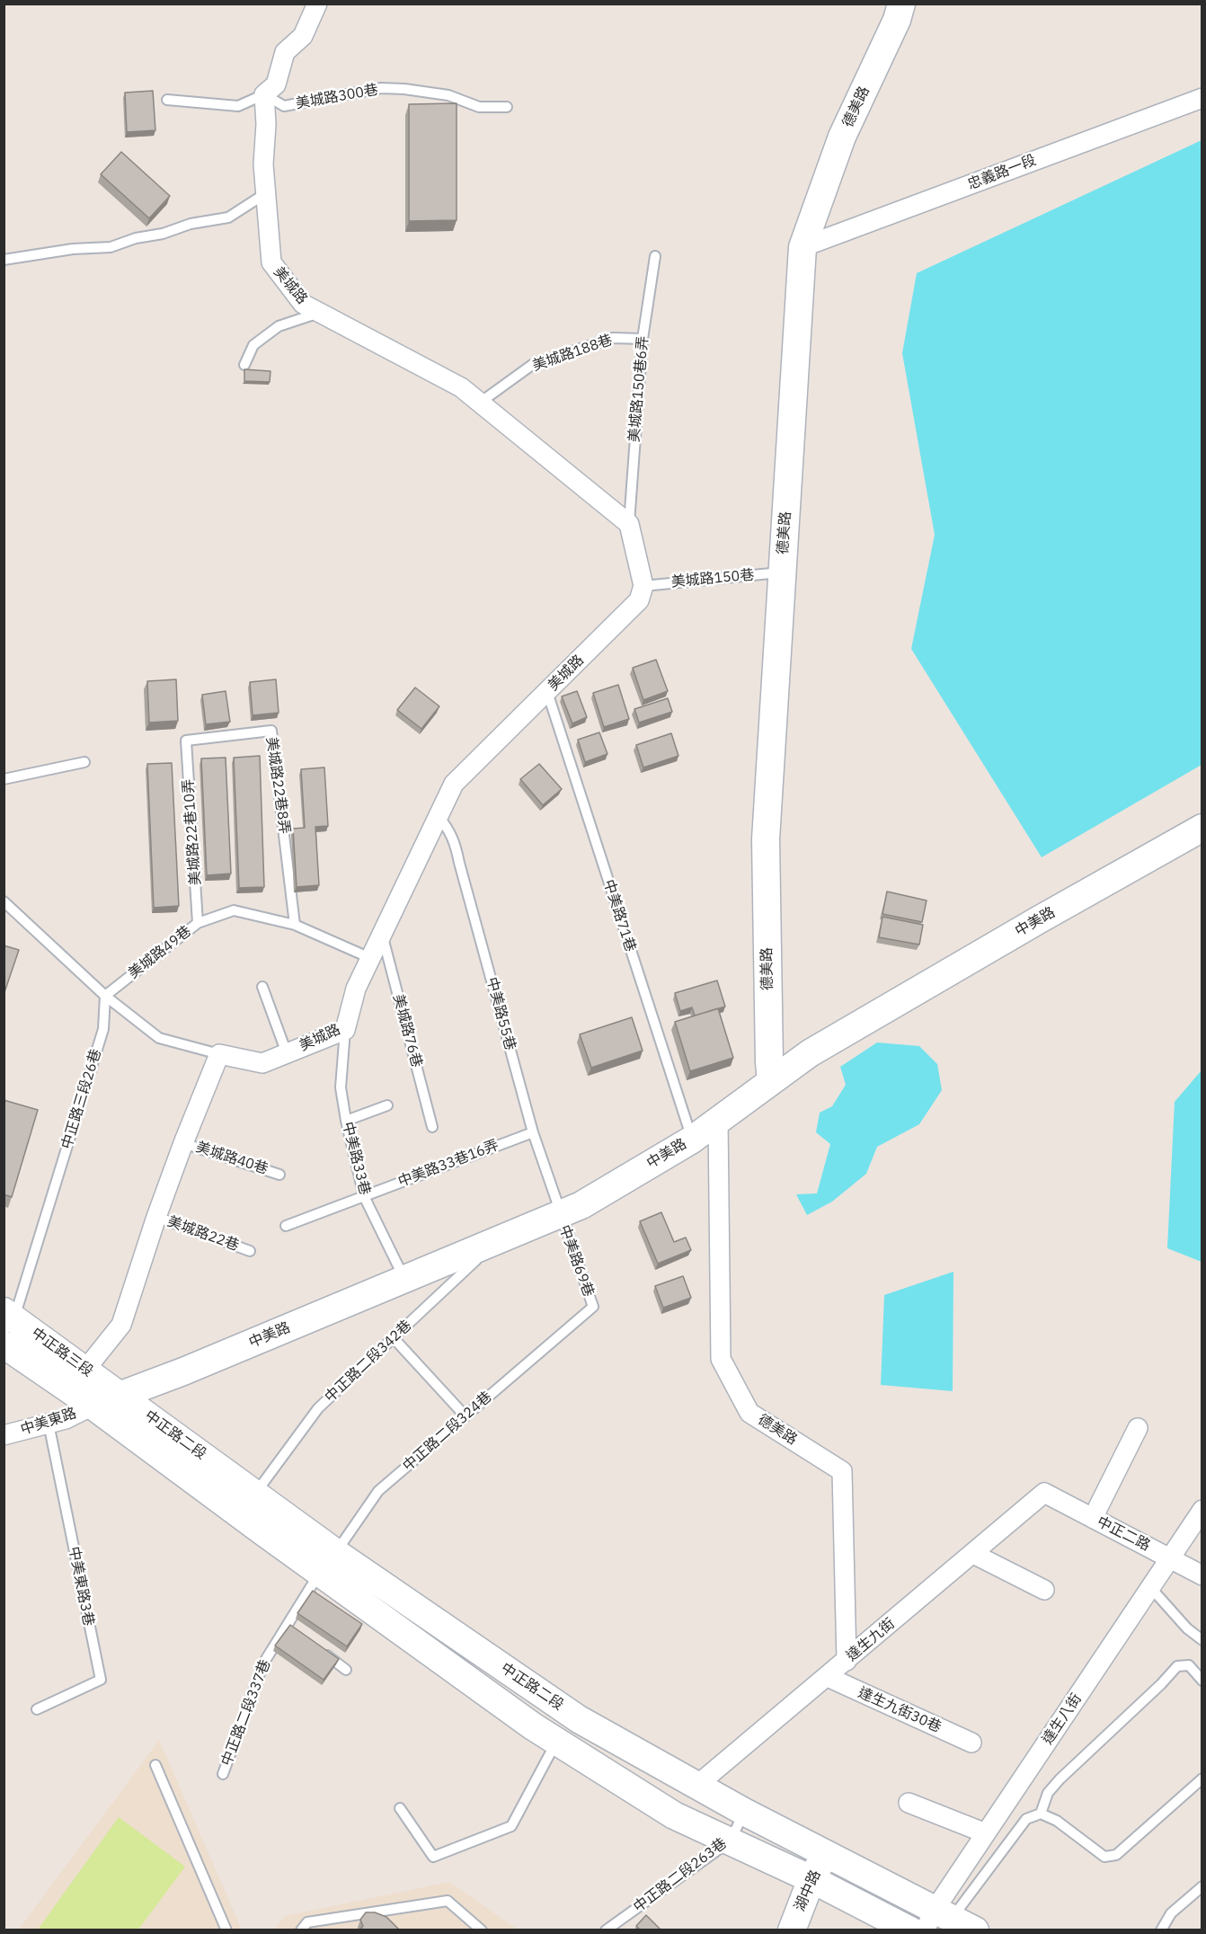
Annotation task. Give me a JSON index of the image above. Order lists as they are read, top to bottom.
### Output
{
  "streets": {
    "street": [
      "德美路",
      "忠義路一段",
      "美城路",
      "中美路",
      "中正路三段",
      "中美東路",
      "中正路二段",
      "中正二路",
      "達生九街",
      "達生九街30巷",
      "達生八街",
      "湖中路"
    ],
    "lane": [
      "美城路300巷",
      "美城路188巷",
      "美城路150巷6弄",
      "美城路150巷",
      "美城路22巷8弄",
      "美城路22巷10弄",
      "中美路71巷",
      "美城路49巷",
      "中美路55巷",
      "美城路76巷",
      "中正路三段26巷",
      "美城路40巷",
      "中美路33巷",
      "中美路33巷16弄",
      "美城路22巷",
      "中美路69巷",
      "中正路二段342巷",
      "中正路二段324巷",
      "中美東路3巷",
      "中正路二段337巷",
      "中正路二段263巷"
    ]
  },
  "crossings": [
    ["美城路300巷", "美城路"],
    ["德美路", "忠義路一段"],
    ["德美路", "美城路150巷"],
    ["德美路", "中美路"],
    ["德美路", "達生九街"],
    ["美城路", "美城路188巷"],
    ["美城路", "美城路150巷6弄"],
    ["美城路", "美城路150巷"],
    ["美城路", "中美路71巷"],
    ["美城路", "美城路49巷"],
    ["美城路", "中美路55巷"],
    ["美城路", "美城路76巷"],
    ["美城路", "中美路33巷"],
    ["美城路188巷", "美城路150巷6弄"],
    ["美城路22巷8弄", "美城路22巷10弄"],
    ["美城路22巷8弄", "美城路49巷"],
    ["美城路22巷10弄", "美城路49巷"],
    ["中美路71巷", "中美路"],
    ["中美路", "中美路55巷"],
    ["中美路", "中美路33巷"],
    ["中美路", "中美路69巷"],
    ["中美路", "中正路三段"],
    ["中美路", "中正路二段342巷"],
    ["中美路", "中美東路"],
    ["中美路", "中正路二段"],
    ["美城路49巷", "中正路三段26巷"],
    ["中美路55巷", "中美路33巷16弄"],
    ["中美路55巷", "中美路69巷"],
    ["中正路三段26巷", "中正路三段"],
    ["中美路33巷", "中美路33巷16弄"],
    ["中美路69巷", "中正路二段324巷"],
    ["中正路三段", "中美東路"],
    ["中正路三段", "中正路二段"],
    ["中正路二段342巷", "中正路二段"],
    ["中美東路", "中正路二段"],
    ["中美東路", "中美東路3巷"],
    ["中正路二段324巷", "中正路二段"],
    ["中正路二段324巷", "中正路二段337巷"],
    ["中正路二段", "達生九街"],
    ["中正路二段", "中正路二段337巷"],
    ["中正路二段", "達生八街"],
    ["中正路二段", "中正路二段263巷"],
    ["中正路二段", "湖中路"],
    ["中正二路", "達生九街"],
    ["中正二路", "達生八街"],
    ["達生九街", "達生九街30巷"]
  ]
}
